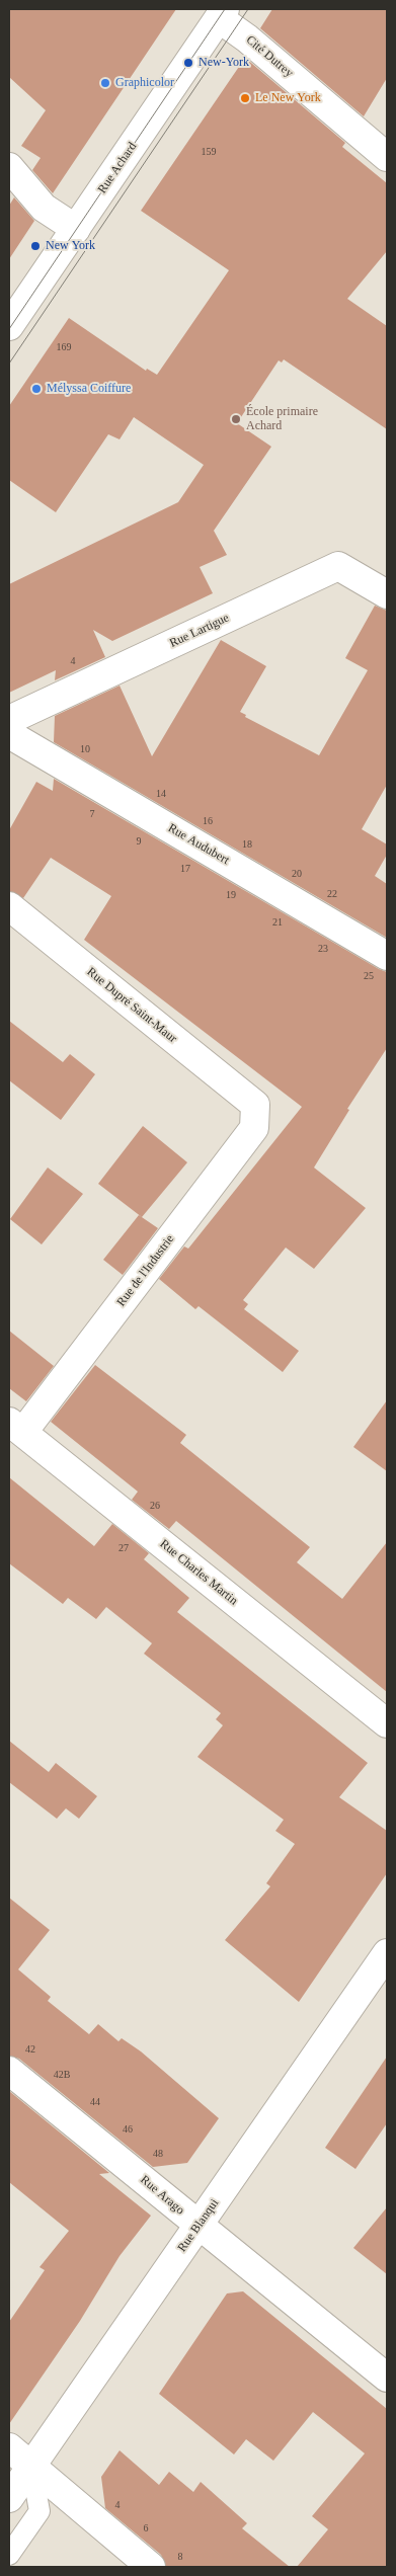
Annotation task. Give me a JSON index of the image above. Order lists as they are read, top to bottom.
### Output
{
  "streets": {
    "street": [
      "Cité Dutrey",
      "Rue Achard",
      "Rue Lartigue",
      "Rue Audubert",
      "Rue Dupré Saint-Maur",
      "Rue de l'Industrie",
      "Rue Charles Martin",
      "Rue Arago",
      "Rue Blanqui"
    ]
  },
  "crossings": [
    ["Cité Dutrey", "Rue Achard"],
    ["Rue Dupré Saint-Maur", "Rue de l'Industrie"],
    ["Rue de l'Industrie", "Rue Charles Martin"],
    ["Rue Arago", "Rue Blanqui"]
  ],
  "places": [
    "New-York",
    "Graphicolor",
    "Le New York",
    "New York",
    "Mélyssa Coiffure",
    "École primaire Achard"
  ],
  "house_numbers": [
    "159",
    "169",
    "4",
    "10",
    "14",
    "7",
    "16",
    "9",
    "18",
    "17",
    "20",
    "22",
    "19",
    "21",
    "23",
    "25",
    "26",
    "27",
    "42",
    "42B",
    "44",
    "46",
    "48",
    "4",
    "6",
    "8"
  ]
}
